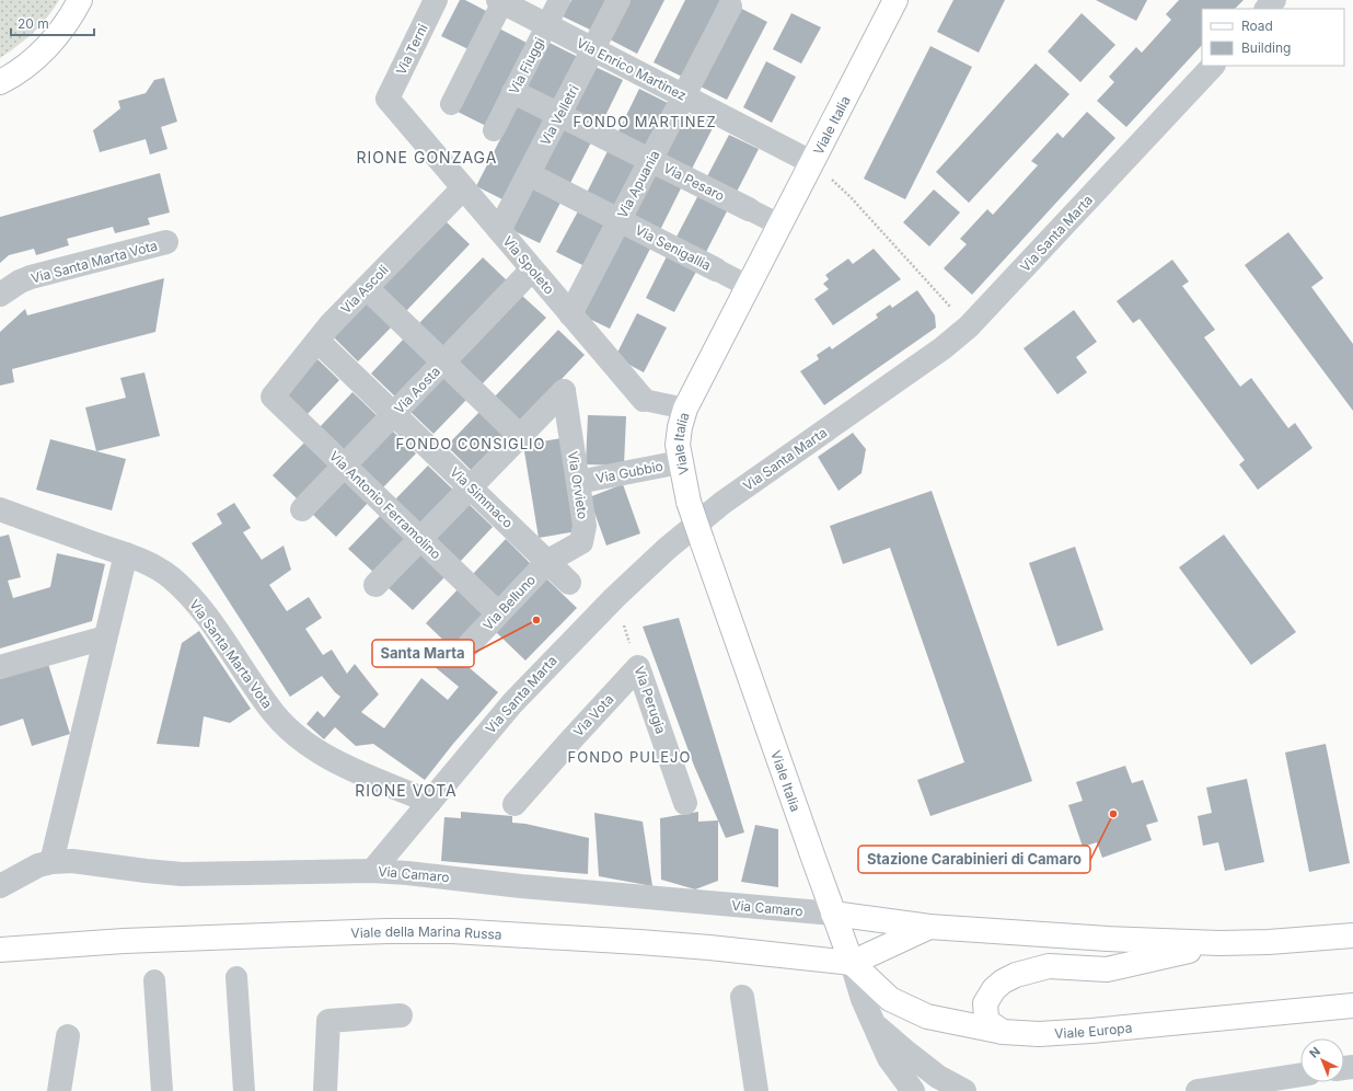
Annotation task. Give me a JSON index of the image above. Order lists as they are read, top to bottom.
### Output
{
  "streets": {
    "main road": ["Viale Italia", "Viale della Marina Russa", "Viale Europa"],
    "street": [
      "Via Terni",
      "Via Fiuggi",
      "Via Enrico Martinez",
      "Via Velletri",
      "Via Pesaro",
      "Via Apuania",
      "Via Santa Marta",
      "Via Senigallia",
      "Via Santa Marta Vota",
      "Via Spoleto",
      "Via Ascoli",
      "Via Aosta",
      "Via Gubbio",
      "Via Orvieto",
      "Via Simmaco",
      "Via Antonio Ferramolino",
      "Via Belluno",
      "Via Perugia",
      "Via Vota",
      "Via Camaro"
    ]
  },
  "crossings": [
    ["Via Terni", "Via Spoleto"],
    ["Via Fiuggi", "Via Enrico Martinez"],
    ["Via Fiuggi", "Via Pesaro"],
    ["Via Enrico Martinez", "Via Velletri"],
    ["Via Enrico Martinez", "Viale Italia"],
    ["Via Enrico Martinez", "Via Apuania"],
    ["Via Velletri", "Via Pesaro"],
    ["Via Velletri", "Via Senigallia"],
    ["Via Velletri", "Via Spoleto"],
    ["Viale Italia", "Via Pesaro"],
    ["Viale Italia", "Via Senigallia"],
    ["Viale Italia", "Via Spoleto"],
    ["Viale Italia", "Via Gubbio"],
    ["Viale Italia", "Via Camaro"],
    ["Viale Italia", "Viale della Marina Russa"],
    ["Viale Italia", "Viale Europa"],
    ["Via Pesaro", "Via Apuania"],
    ["Via Apuania", "Via Senigallia"],
    ["Via Apuania", "Via Spoleto"],
    ["Via Santa Marta", "Via Santa Marta Vota"],
    ["Via Santa Marta", "Via Perugia"],
    ["Via Santa Marta", "Via Camaro"],
    ["Via Spoleto", "Via Ascoli"],
    ["Via Spoleto", "Via Aosta"],
    ["Via Ascoli", "Via Simmaco"],
    ["Via Ascoli", "Via Antonio Ferramolino"],
    ["Via Aosta", "Via Simmaco"],
    ["Via Aosta", "Via Antonio Ferramolino"],
    ["Via Gubbio", "Via Orvieto"],
    ["Via Orvieto", "Via Simmaco"],
    ["Via Orvieto", "Via Belluno"],
    ["Via Simmaco", "Via Belluno"],
    ["Via Antonio Ferramolino", "Via Belluno"],
    ["Via Perugia", "Via Vota"],
    ["Viale della Marina Russa", "Viale Europa"]
  ],
  "districts": [
    "FONDO MARTINEZ",
    "RIONE GONZAGA",
    "FONDO CONSIGLIO",
    "FONDO PULEJO",
    "RIONE VOTA"
  ],
  "places": ["Santa Marta", "Stazione Carabinieri di Camaro"],
  "legend": ["Road", "Building"],
  "scale_bar": "20 m",
  "north": "top left"
}
